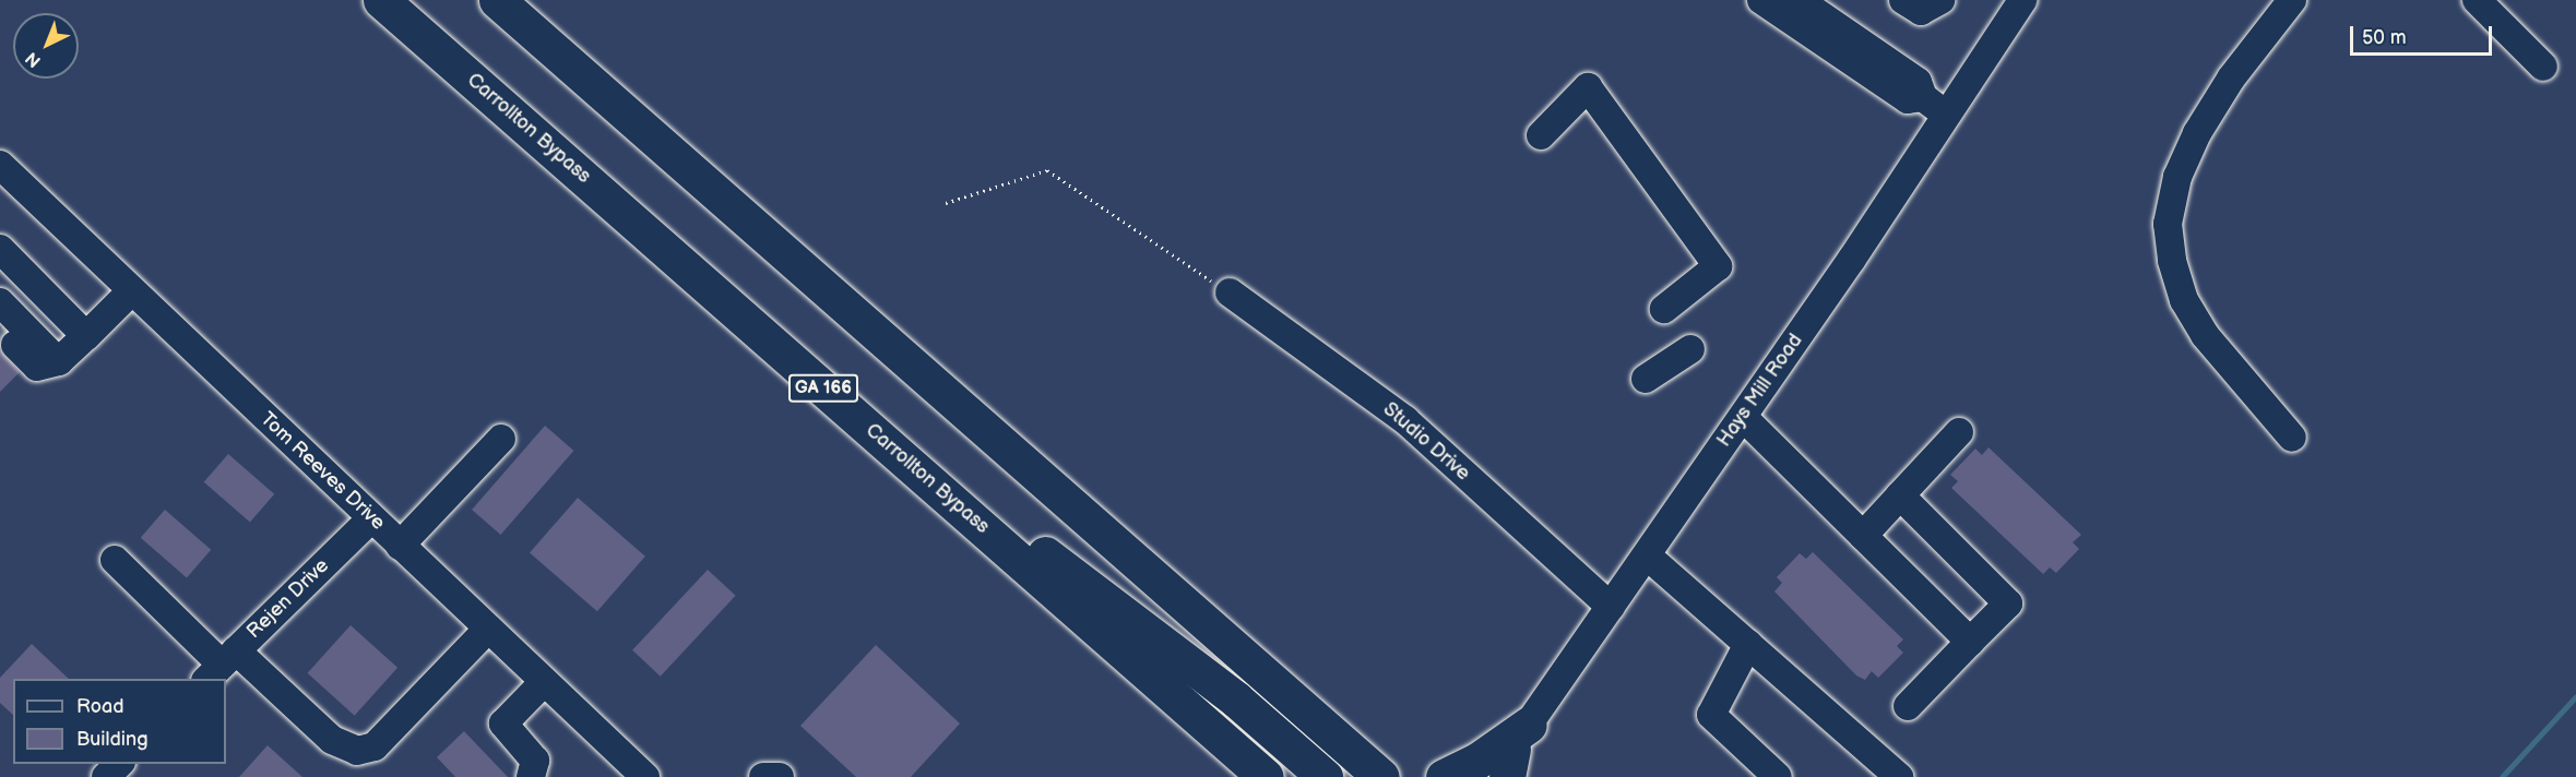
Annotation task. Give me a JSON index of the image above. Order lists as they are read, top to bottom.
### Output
{
  "streets": {
    "main road": ["Carrollton Bypass", "GA 166"],
    "street": [
      "Hays Mill Road",
      "Studio Drive",
      "Tom Reeves Drive",
      "Rejen Drive"
    ]
  },
  "crossings": [
    ["Hays Mill Road", "Studio Drive"],
    ["Tom Reeves Drive", "Rejen Drive"]
  ],
  "legend": ["Road", "Building"],
  "scale_bar": "50 m",
  "north": "bottom left"
}
